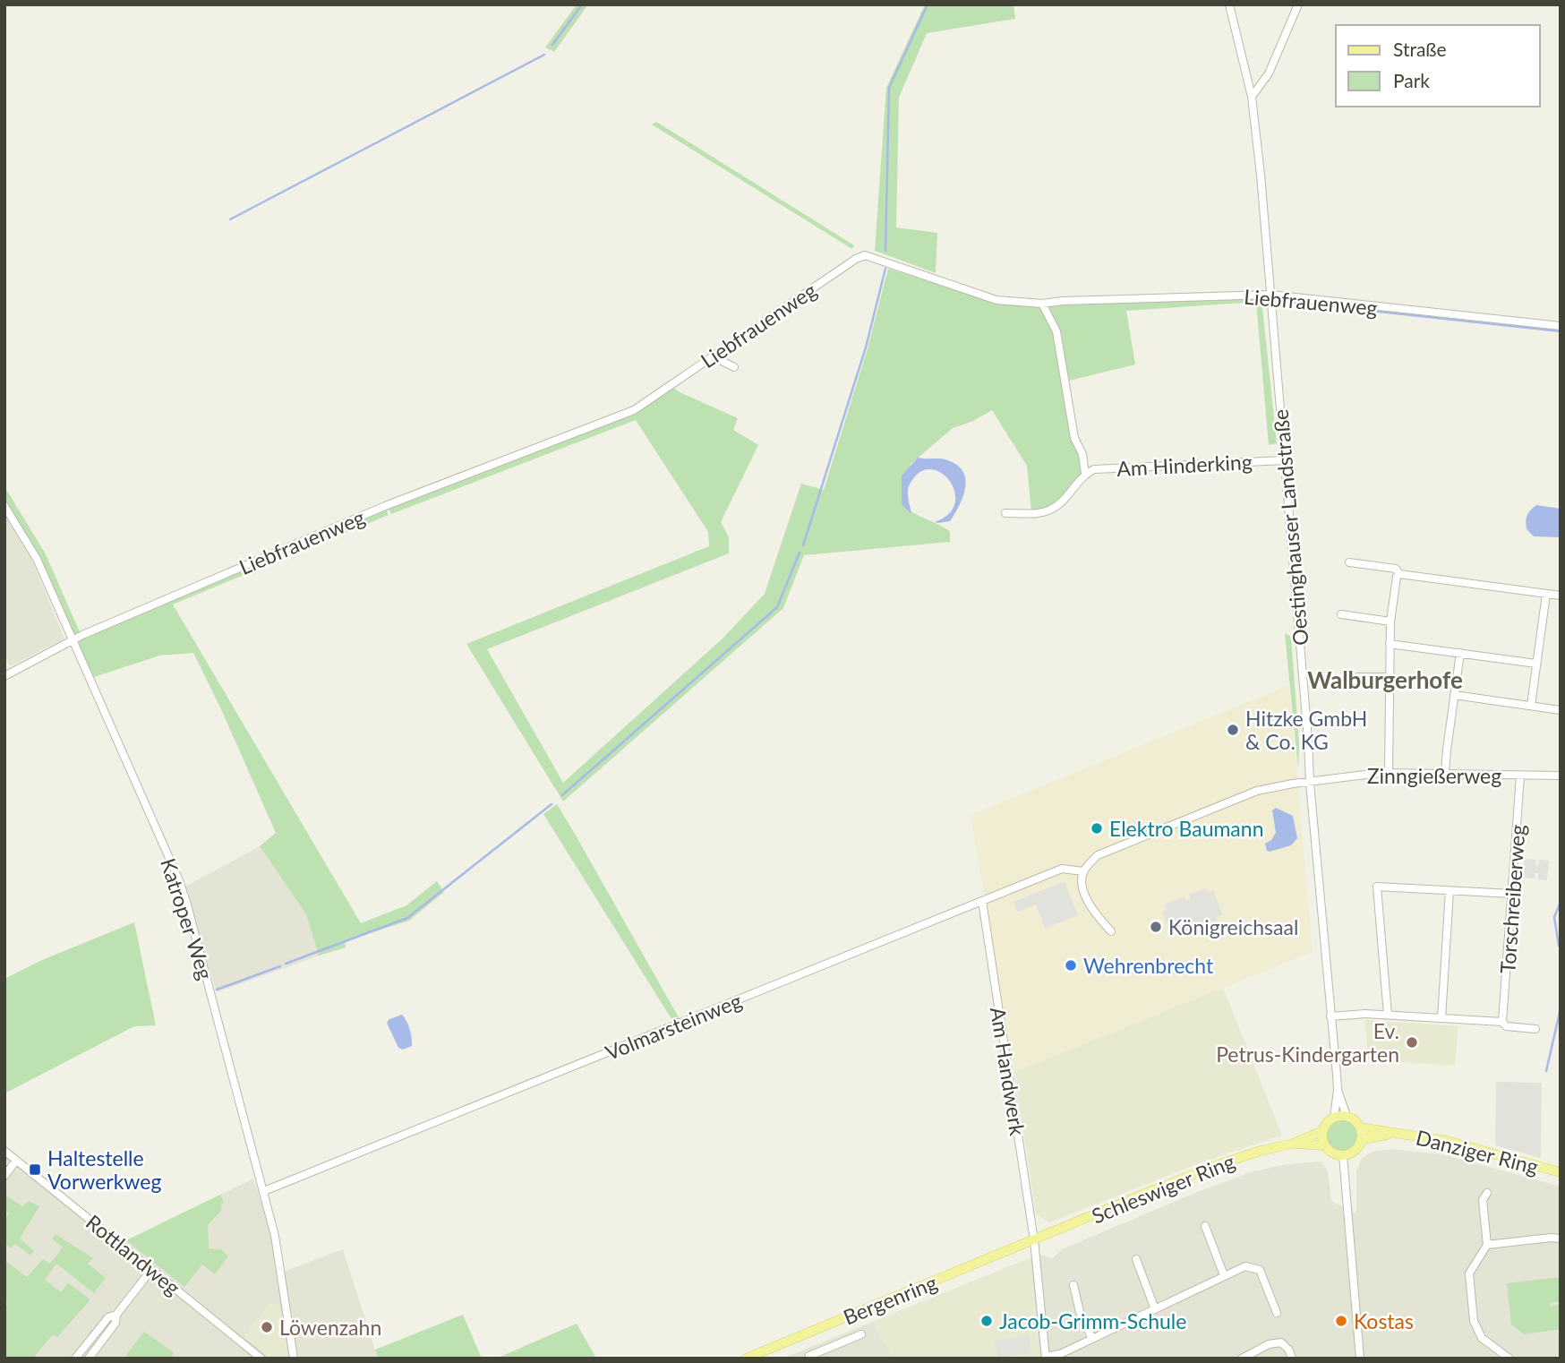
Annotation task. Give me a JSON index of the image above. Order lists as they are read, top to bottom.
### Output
{
  "streets": {
    "main road": ["Danziger Ring", "Schleswiger Ring", "Bergenring"],
    "street": [
      "Liebfrauenweg",
      "Am Hinderking",
      "Oestinghauser Landstraße",
      "Zinngießerweg",
      "Torschreiberweg",
      "Katroper Weg",
      "Volmarsteinweg",
      "Am Handwerk",
      "Rottlandweg"
    ]
  },
  "crossings": [
    ["Liebfrauenweg", "Oestinghauser Landstraße"],
    ["Liebfrauenweg", "Katroper Weg"],
    ["Am Hinderking", "Oestinghauser Landstraße"],
    ["Oestinghauser Landstraße", "Zinngießerweg"],
    ["Oestinghauser Landstraße", "Danziger Ring"],
    ["Oestinghauser Landstraße", "Schleswiger Ring"],
    ["Zinngießerweg", "Torschreiberweg"],
    ["Katroper Weg", "Volmarsteinweg"],
    ["Volmarsteinweg", "Am Handwerk"],
    ["Am Handwerk", "Schleswiger Ring"],
    ["Am Handwerk", "Bergenring"],
    ["Danziger Ring", "Schleswiger Ring"],
    ["Schleswiger Ring", "Bergenring"]
  ],
  "districts": ["Walburgerhofe"],
  "places": {
    "other": [
      "Hitzke GmbH & Co. KG",
      "Elektro Baumann",
      "Königreichsaal",
      "Wehrenbrecht",
      "Ev. Petrus-Kindergarten",
      "Jacob-Grimm-Schule",
      "Kostas",
      "Löwenzahn"
    ],
    "transit": ["Haltestelle Vorwerkweg"]
  },
  "legend": ["Straße", "Park"]
}
